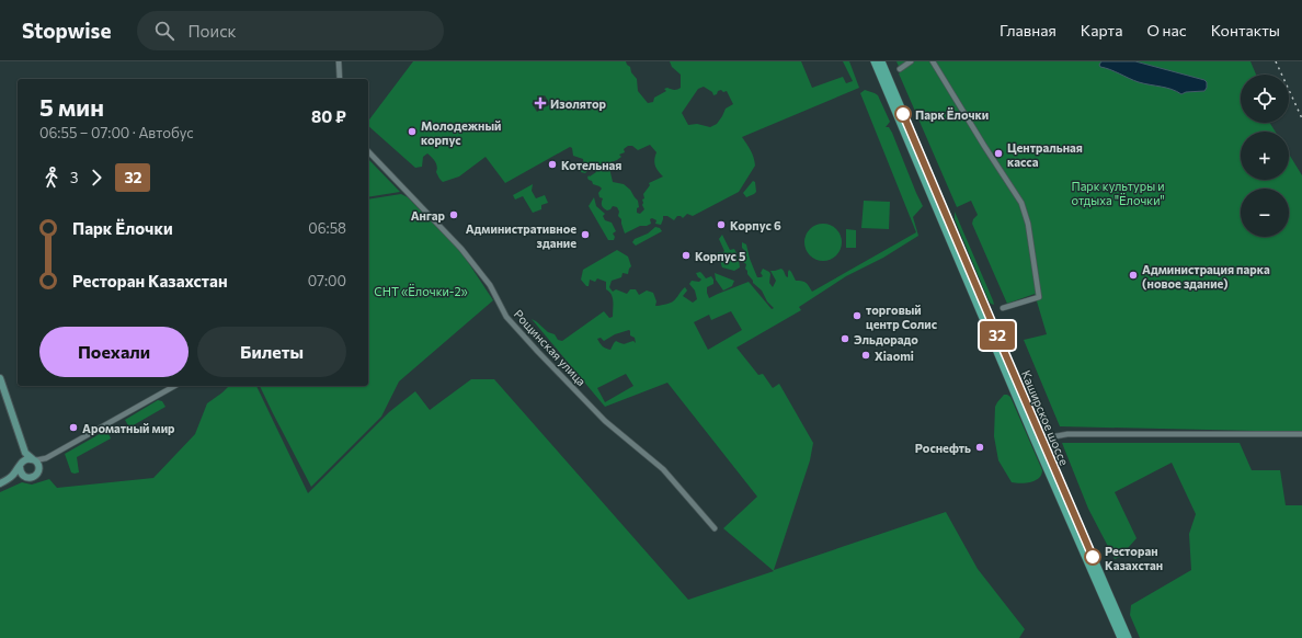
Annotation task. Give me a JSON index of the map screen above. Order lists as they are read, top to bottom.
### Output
{
  "streets": {
    "main road": ["Каширское шоссе"],
    "street": ["Рощинская улица"]
  },
  "parks": ["Парк культуры и отдыха \"Ёлочки\"", "СНТ «Ёлочки-2»"],
  "places": {
    "health": ["Изолятор"],
    "other": [
      "Парк Ёлочки",
      "Молодежный корпус",
      "Центральная касса",
      "Котельная",
      "Ангар",
      "Корпус 6",
      "Административное здание",
      "Корпус 5",
      "Администрация парка (новое здание)",
      "торговый центр Солис",
      "Эльдорадо",
      "Xiaomi",
      "Ароматный мир",
      "Роснефть",
      "Ресторан Казахстан"
    ]
  },
  "lines": ["bus line 32"],
  "page": {
    "header": "Stopwise",
    "search": "Поиск",
    "nav": [
      "Главная",
      "Карта",
      "О нас",
      "Контакты"
    ],
    "on_map": "32",
    "map_buttons": ["+", "−"],
    "heading": ["5 мин", "06:55 – 07:00 · Автобус", "80 ₽"],
    "legs": ["3", "32"],
    "list": [
      {
        "name": "Парк Ёлочки",
        "value": "06:58"
      },
      {
        "name": "Ресторан Казахстан",
        "value": "07:00"
      }
    ],
    "buttons": ["Поехали", "Билеты"]
  }
}
